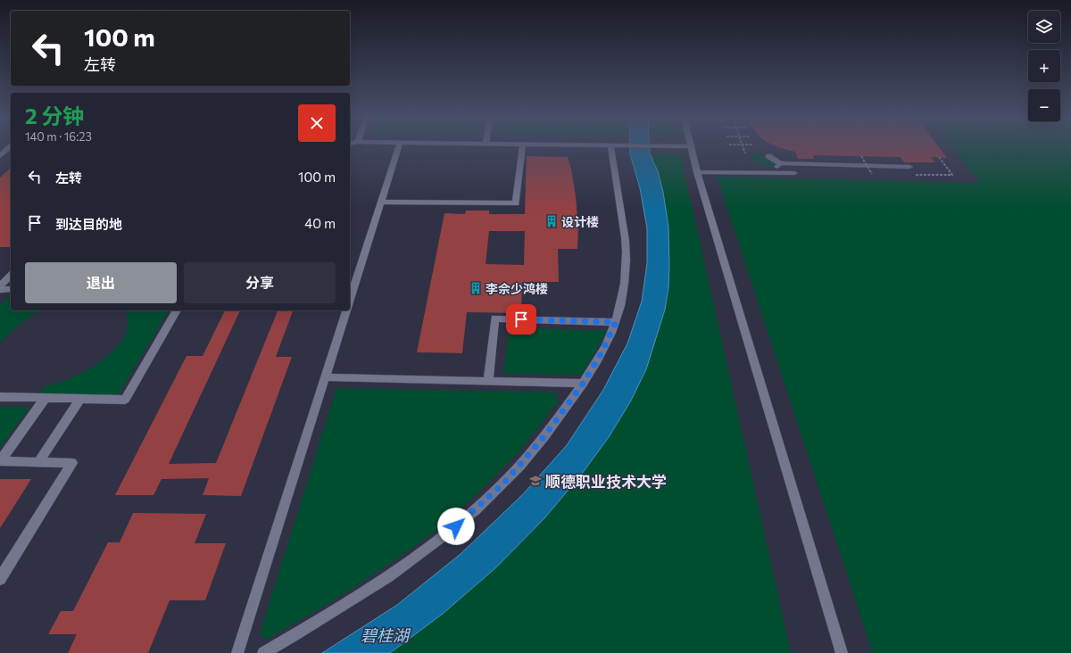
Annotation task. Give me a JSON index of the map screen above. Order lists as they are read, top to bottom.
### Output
{
  "water": ["碧桂湖"],
  "places": {
    "building": ["设计楼", "李佘少鸿楼"],
    "school or university": ["顺德职业技术大学"]
  },
  "page": {
    "map_buttons": ["+", "−"],
    "turn": ["100 m", "左转"],
    "heading": ["2 分钟", "140 m · 16:23"],
    "list": [
      {
        "name": "左转",
        "value": "100 m"
      },
      {
        "name": "到达目的地",
        "value": "40 m"
      }
    ],
    "buttons": ["退出", "分享"]
  }
}
